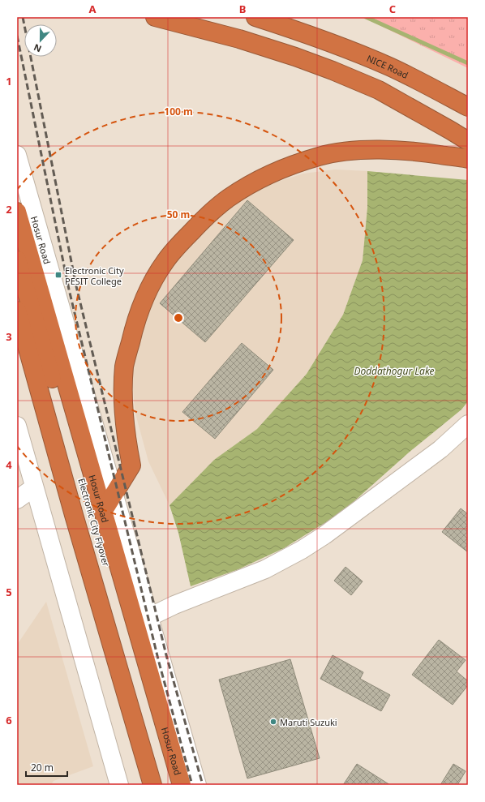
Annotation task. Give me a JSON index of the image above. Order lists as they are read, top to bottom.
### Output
{
  "streets": {
    "highway": ["NICE Road", "Hosur Road", "Electronic City Flyover"]
  },
  "water": ["Doddathogur Lake"],
  "places": {
    "transit": ["Electronic City PESIT College"],
    "other": ["Maruti Suzuki"]
  },
  "scale_bar": "20 m",
  "north": "bottom",
  "grid": {
    "columns": ["A", "B", "C"],
    "rows": [
      "1",
      "2",
      "3",
      "4",
      "5",
      "6"
    ]
  },
  "rings": ["100 m", "50 m"]
}
